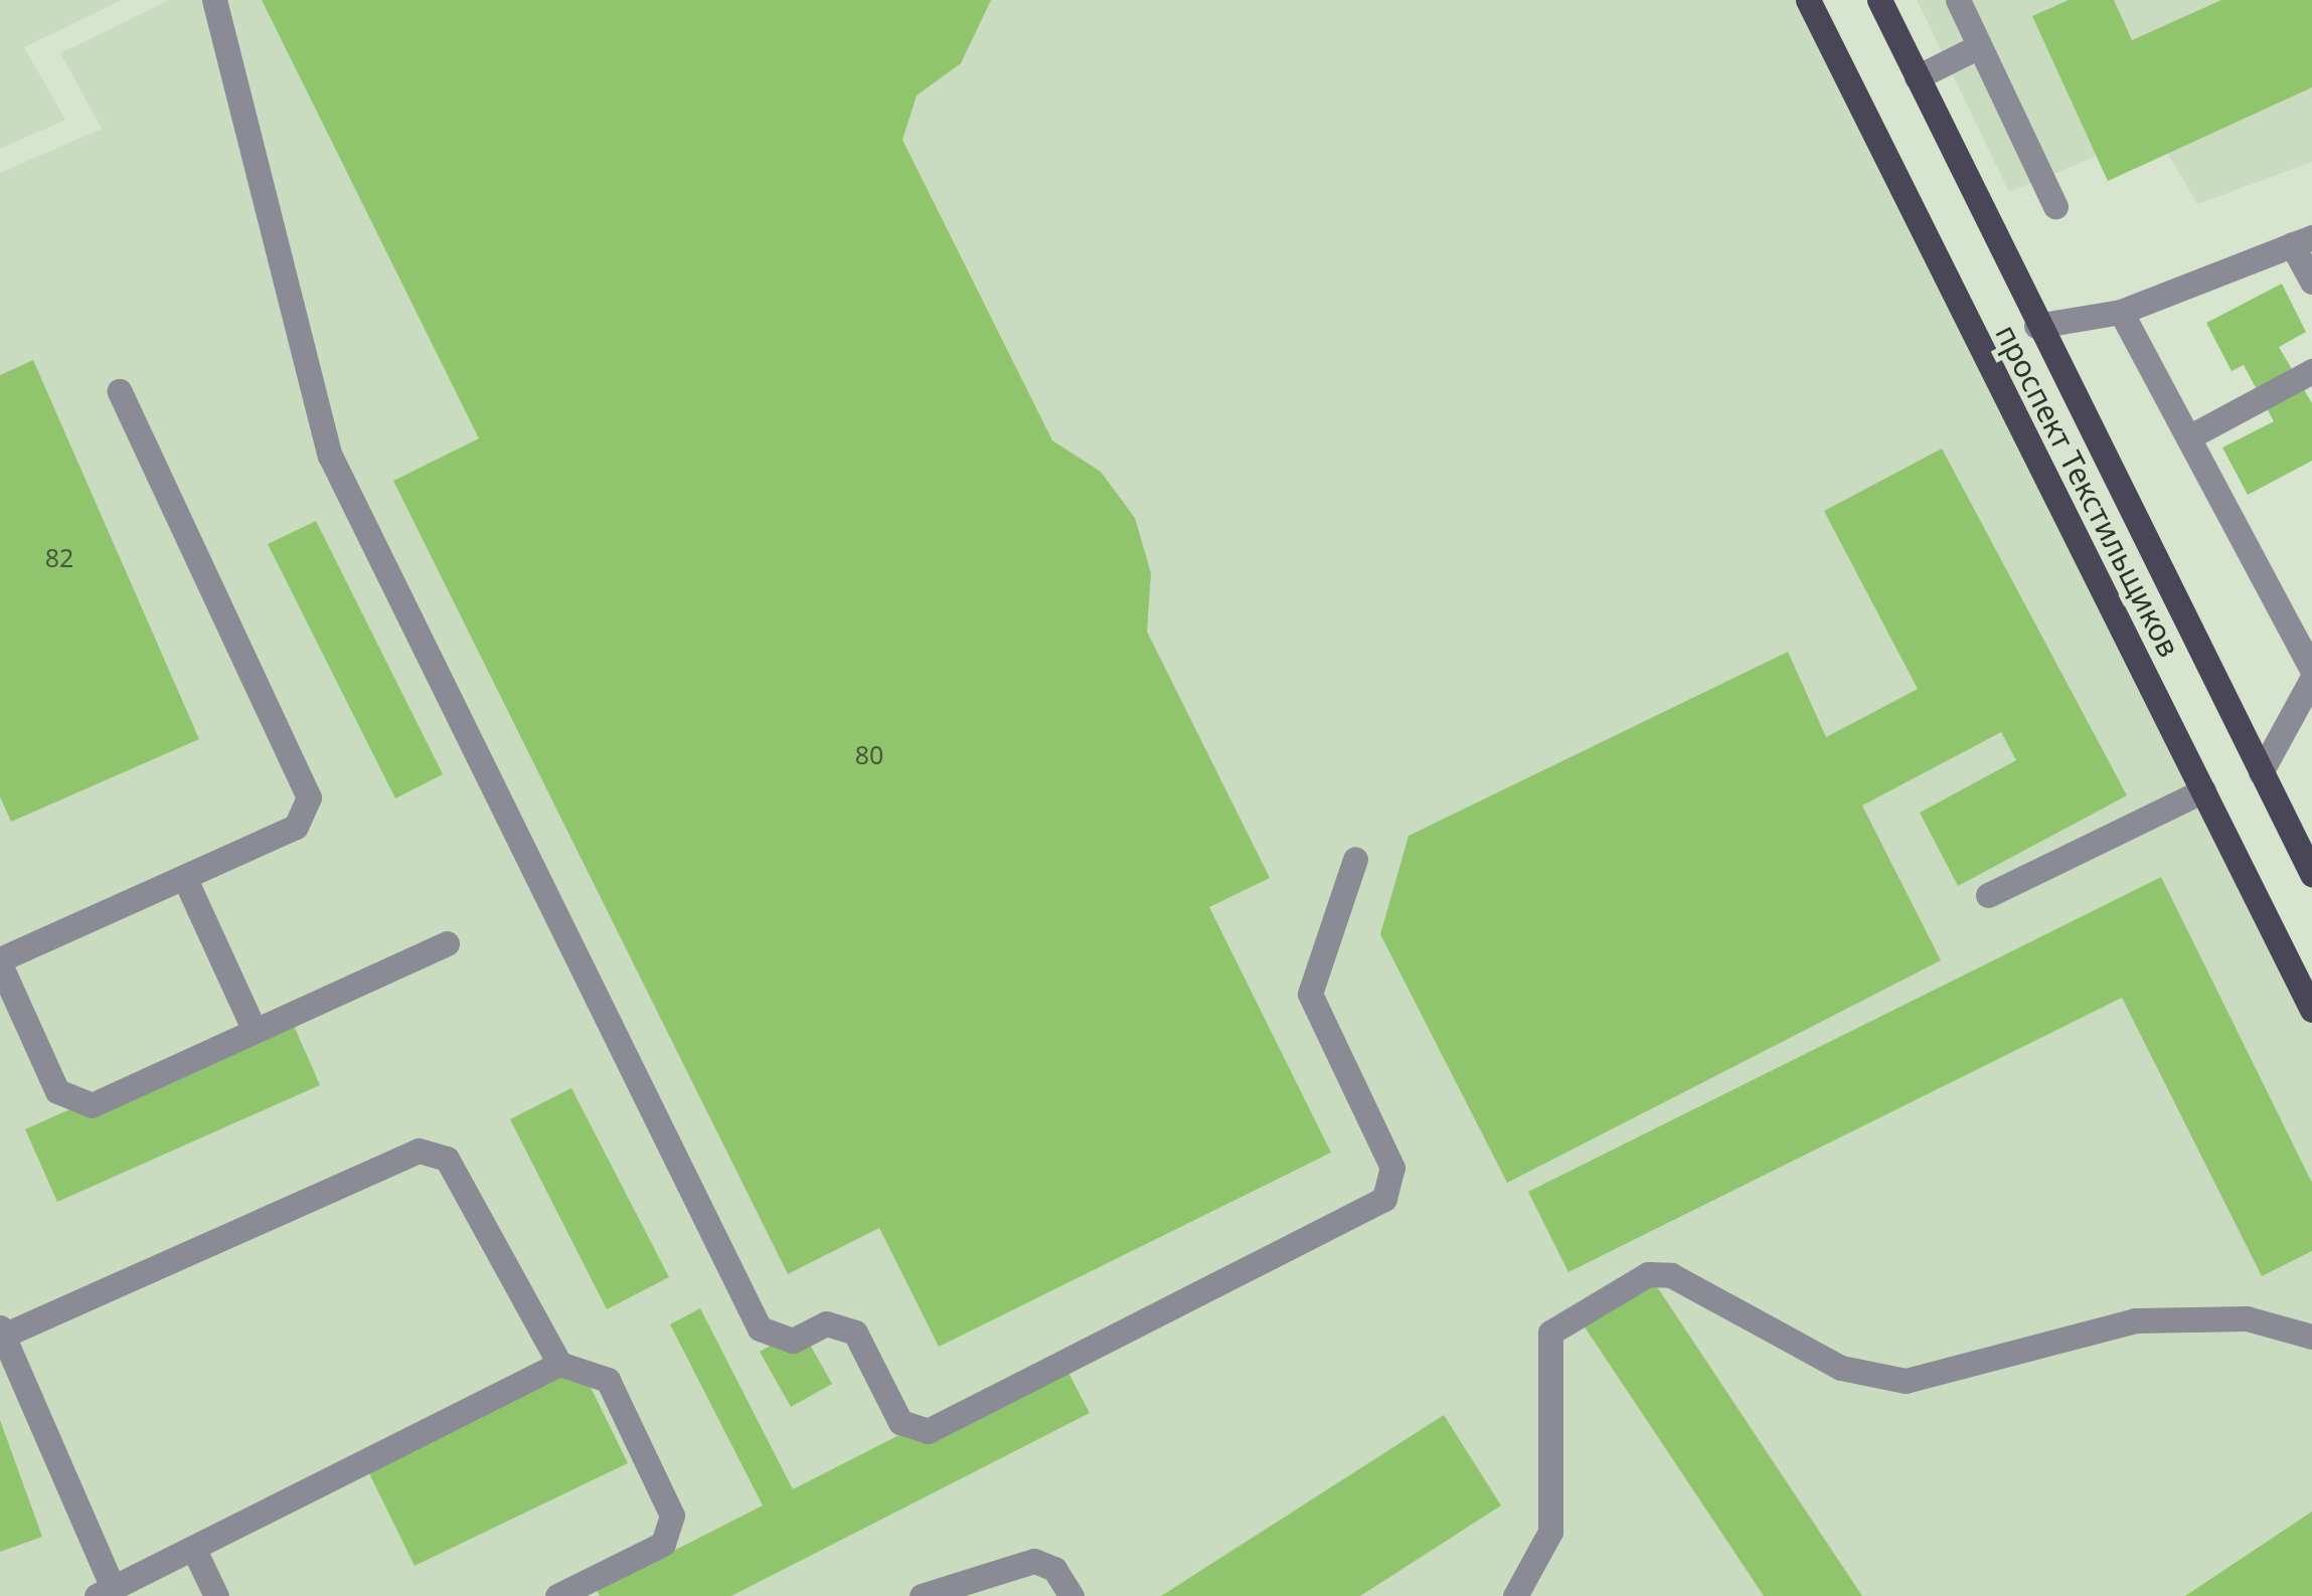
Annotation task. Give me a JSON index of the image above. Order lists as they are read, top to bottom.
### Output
{
  "streets": {
    "main road": ["проспект Текстильщиков"]
  },
  "house_numbers": ["82", "80"]
}
